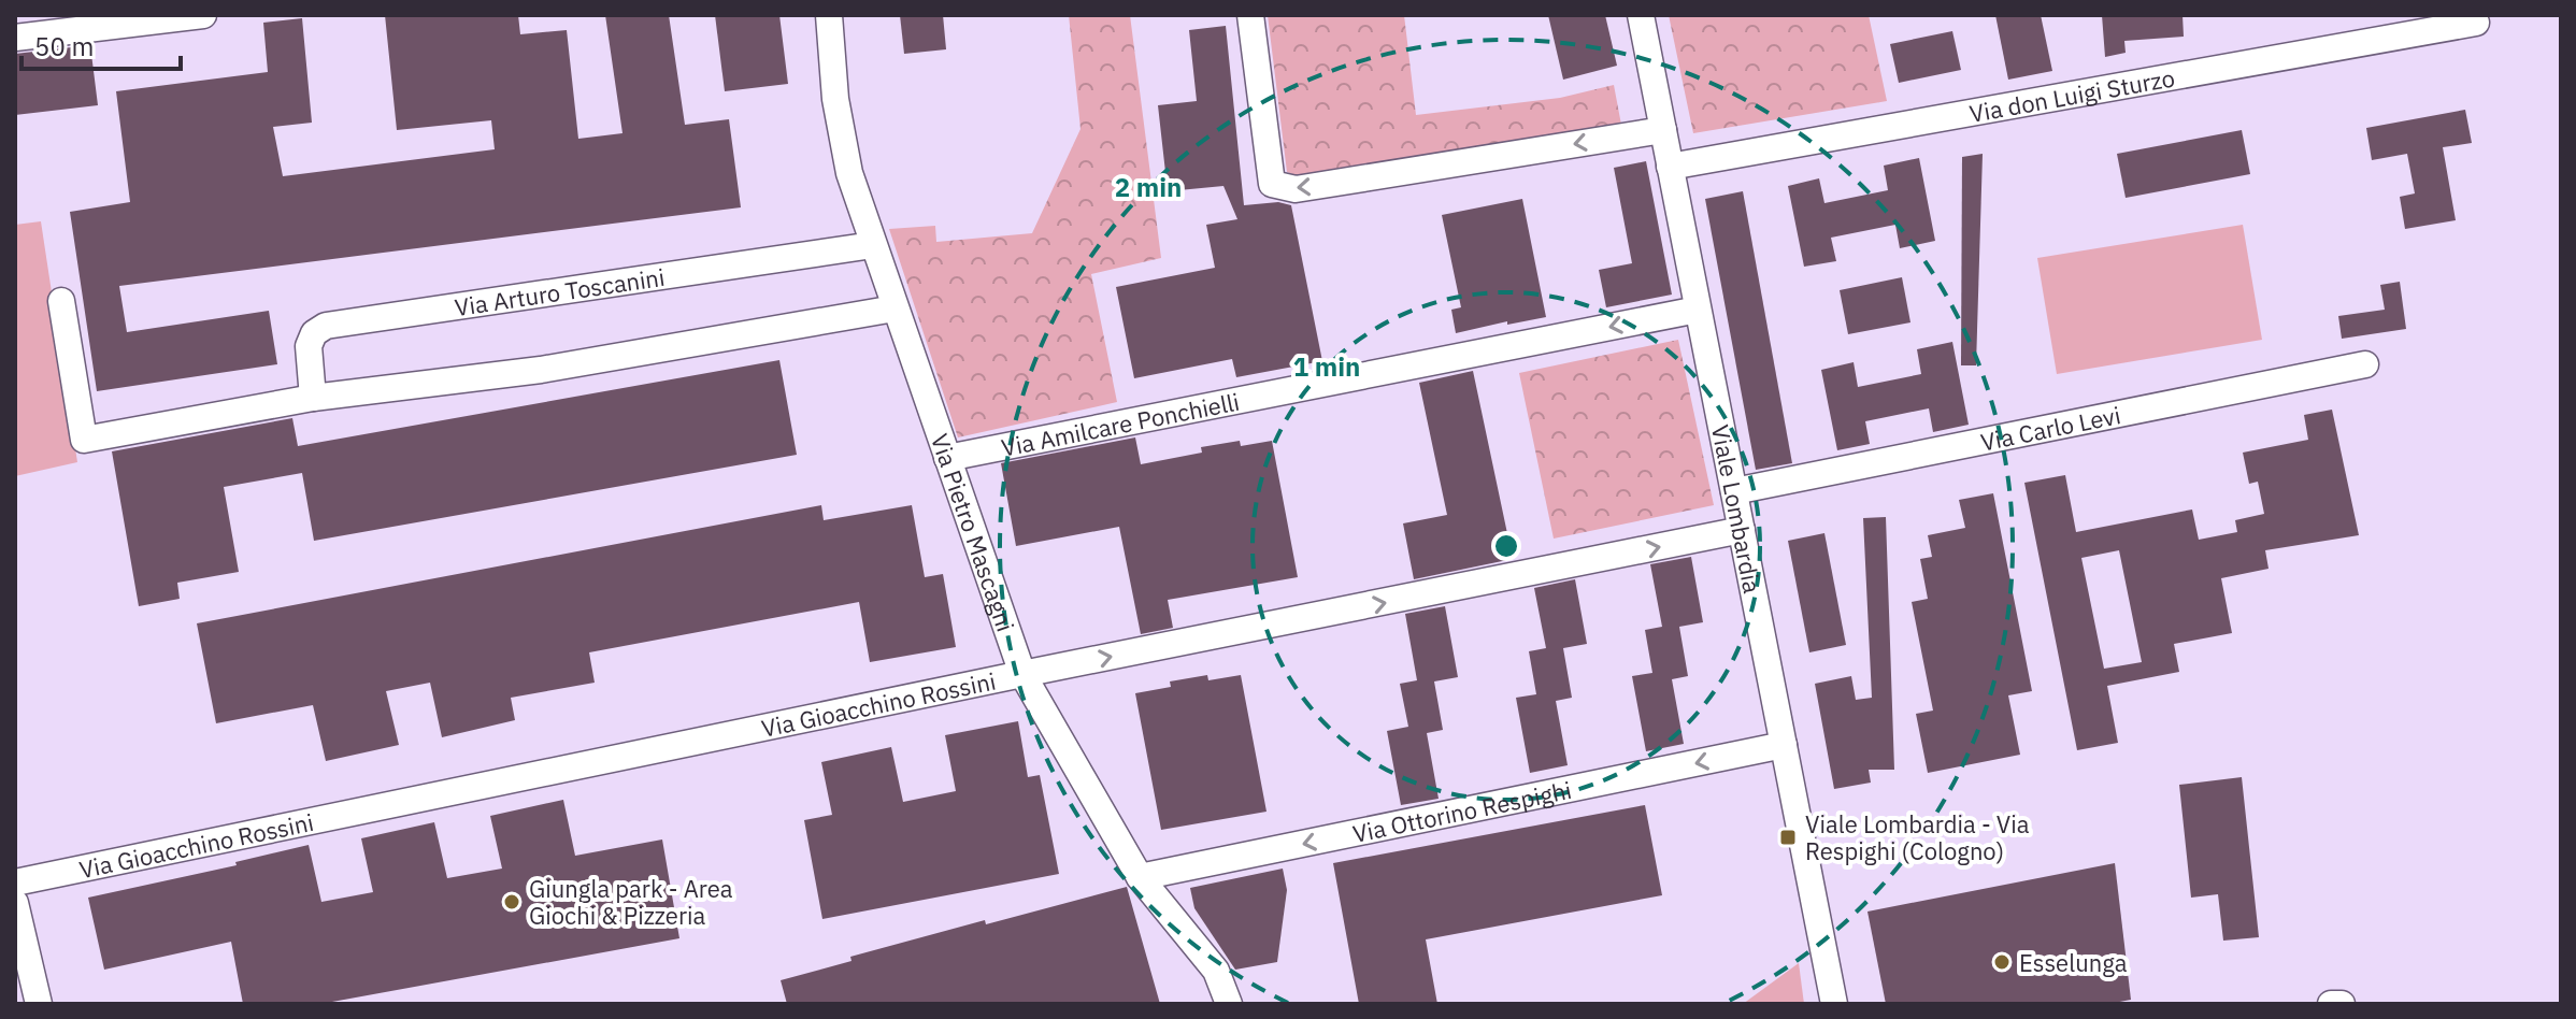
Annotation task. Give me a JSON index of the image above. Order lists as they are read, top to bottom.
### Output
{
  "streets": {
    "street": [
      "Via don Luigi Sturzo",
      "Via Arturo Toscanini",
      "Via Amilcare Ponchielli",
      "Via Carlo Levi",
      "Viale Lombardia",
      "Via Pietro Mascagni",
      "Via Gioacchino Rossini",
      "Via Ottorino Respighi"
    ]
  },
  "crossings": [
    ["Via don Luigi Sturzo", "Viale Lombardia"],
    ["Via Arturo Toscanini", "Via Pietro Mascagni"],
    ["Via Amilcare Ponchielli", "Viale Lombardia"],
    ["Via Amilcare Ponchielli", "Via Pietro Mascagni"],
    ["Via Carlo Levi", "Viale Lombardia"],
    ["Viale Lombardia", "Via Gioacchino Rossini"],
    ["Viale Lombardia", "Via Ottorino Respighi"],
    ["Via Pietro Mascagni", "Via Gioacchino Rossini"],
    ["Via Pietro Mascagni", "Via Ottorino Respighi"]
  ],
  "one_way": ["Via Amilcare Ponchielli", "Via Gioacchino Rossini", "Via Ottorino Respighi"],
  "places": {
    "transit": ["Viale Lombardia - Via Respighi (Cologno)"],
    "other": ["Giungla park - Area Giochi & Pizzeria", "Esselunga"]
  },
  "scale_bar": "50 m",
  "rings": ["2 min", "1 min"]
}
